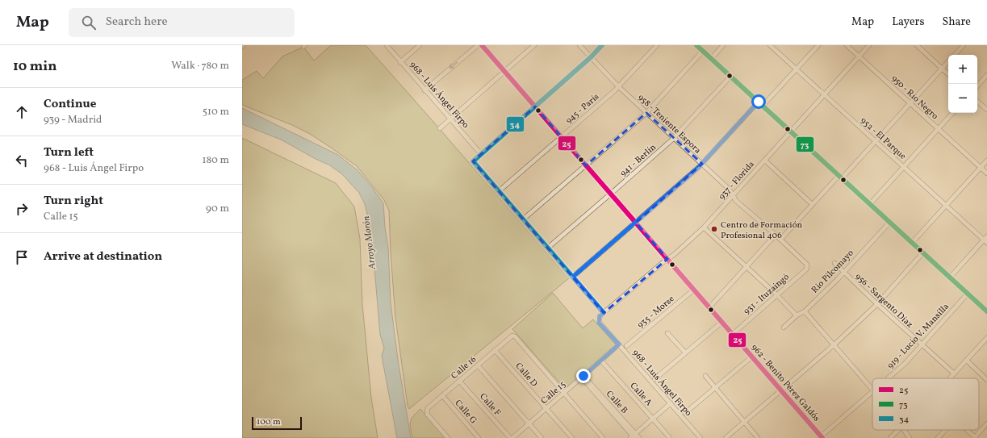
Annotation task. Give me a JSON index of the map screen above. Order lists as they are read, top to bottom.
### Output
{
  "streets": {
    "main road": ["962 - Benito Pérez Galdós"],
    "street": [
      "968 - Luis Ángel Firpo",
      "950 - Río Negro",
      "945 - París",
      "958 - Teniente Espora",
      "952 - El Parque",
      "941 - Berlín",
      "937 - Florida",
      "Rio Pilcomayo",
      "931 - Ituzaingó",
      "956 - Sargento Díaz",
      "935 - Morse",
      "919 - Lucio V. Mansilla",
      "Calle 16",
      "Calle D",
      "Calle 15",
      "Calle A",
      "Calle B",
      "Calle F",
      "Calle G"
    ]
  },
  "crossings": [
    ["968 - Luis Ángel Firpo", "937 - Florida"],
    ["968 - Luis Ángel Firpo", "Calle 15"],
    ["950 - Río Negro", "937 - Florida"],
    ["945 - París", "958 - Teniente Espora"],
    ["945 - París", "962 - Benito Pérez Galdós"],
    ["958 - Teniente Espora", "941 - Berlín"],
    ["958 - Teniente Espora", "937 - Florida"],
    ["958 - Teniente Espora", "931 - Ituzaingó"],
    ["952 - El Parque", "937 - Florida"],
    ["941 - Berlín", "962 - Benito Pérez Galdós"],
    ["937 - Florida", "962 - Benito Pérez Galdós"],
    ["Rio Pilcomayo", "956 - Sargento Díaz"],
    ["931 - Ituzaingó", "962 - Benito Pérez Galdós"],
    ["956 - Sargento Díaz", "919 - Lucio V. Mansilla"],
    ["935 - Morse", "962 - Benito Pérez Galdós"],
    ["919 - Lucio V. Mansilla", "962 - Benito Pérez Galdós"],
    ["Calle 16", "Calle D"],
    ["Calle 16", "Calle 15"],
    ["Calle 16", "Calle F"],
    ["Calle 16", "Calle G"],
    ["Calle D", "Calle 15"],
    ["Calle 15", "Calle A"],
    ["Calle 15", "Calle B"],
    ["Calle 15", "Calle F"]
  ],
  "water": ["Arroyo Morón"],
  "places": ["Centro de Formación Profesional 406"],
  "lines": ["transit line 25", "transit line 73", "transit line 34"],
  "legend": ["25", "73", "34"],
  "scale_bar": "100 m",
  "page": {
    "header": "Map",
    "search": "Search here",
    "nav": ["Map", "Layers", "Share"],
    "heading": ["10 min", "Walk · 780 m"],
    "map_buttons": ["+", "−"],
    "list": [
      ["Continue", "939 - Madrid", "510 m"],
      ["Turn left", "968 - Luis Ángel Firpo", "180 m"],
      ["Turn right", "Calle 15", "90 m"],
      "Arrive at destination"
    ],
    "scale": "100 m"
  }
}
